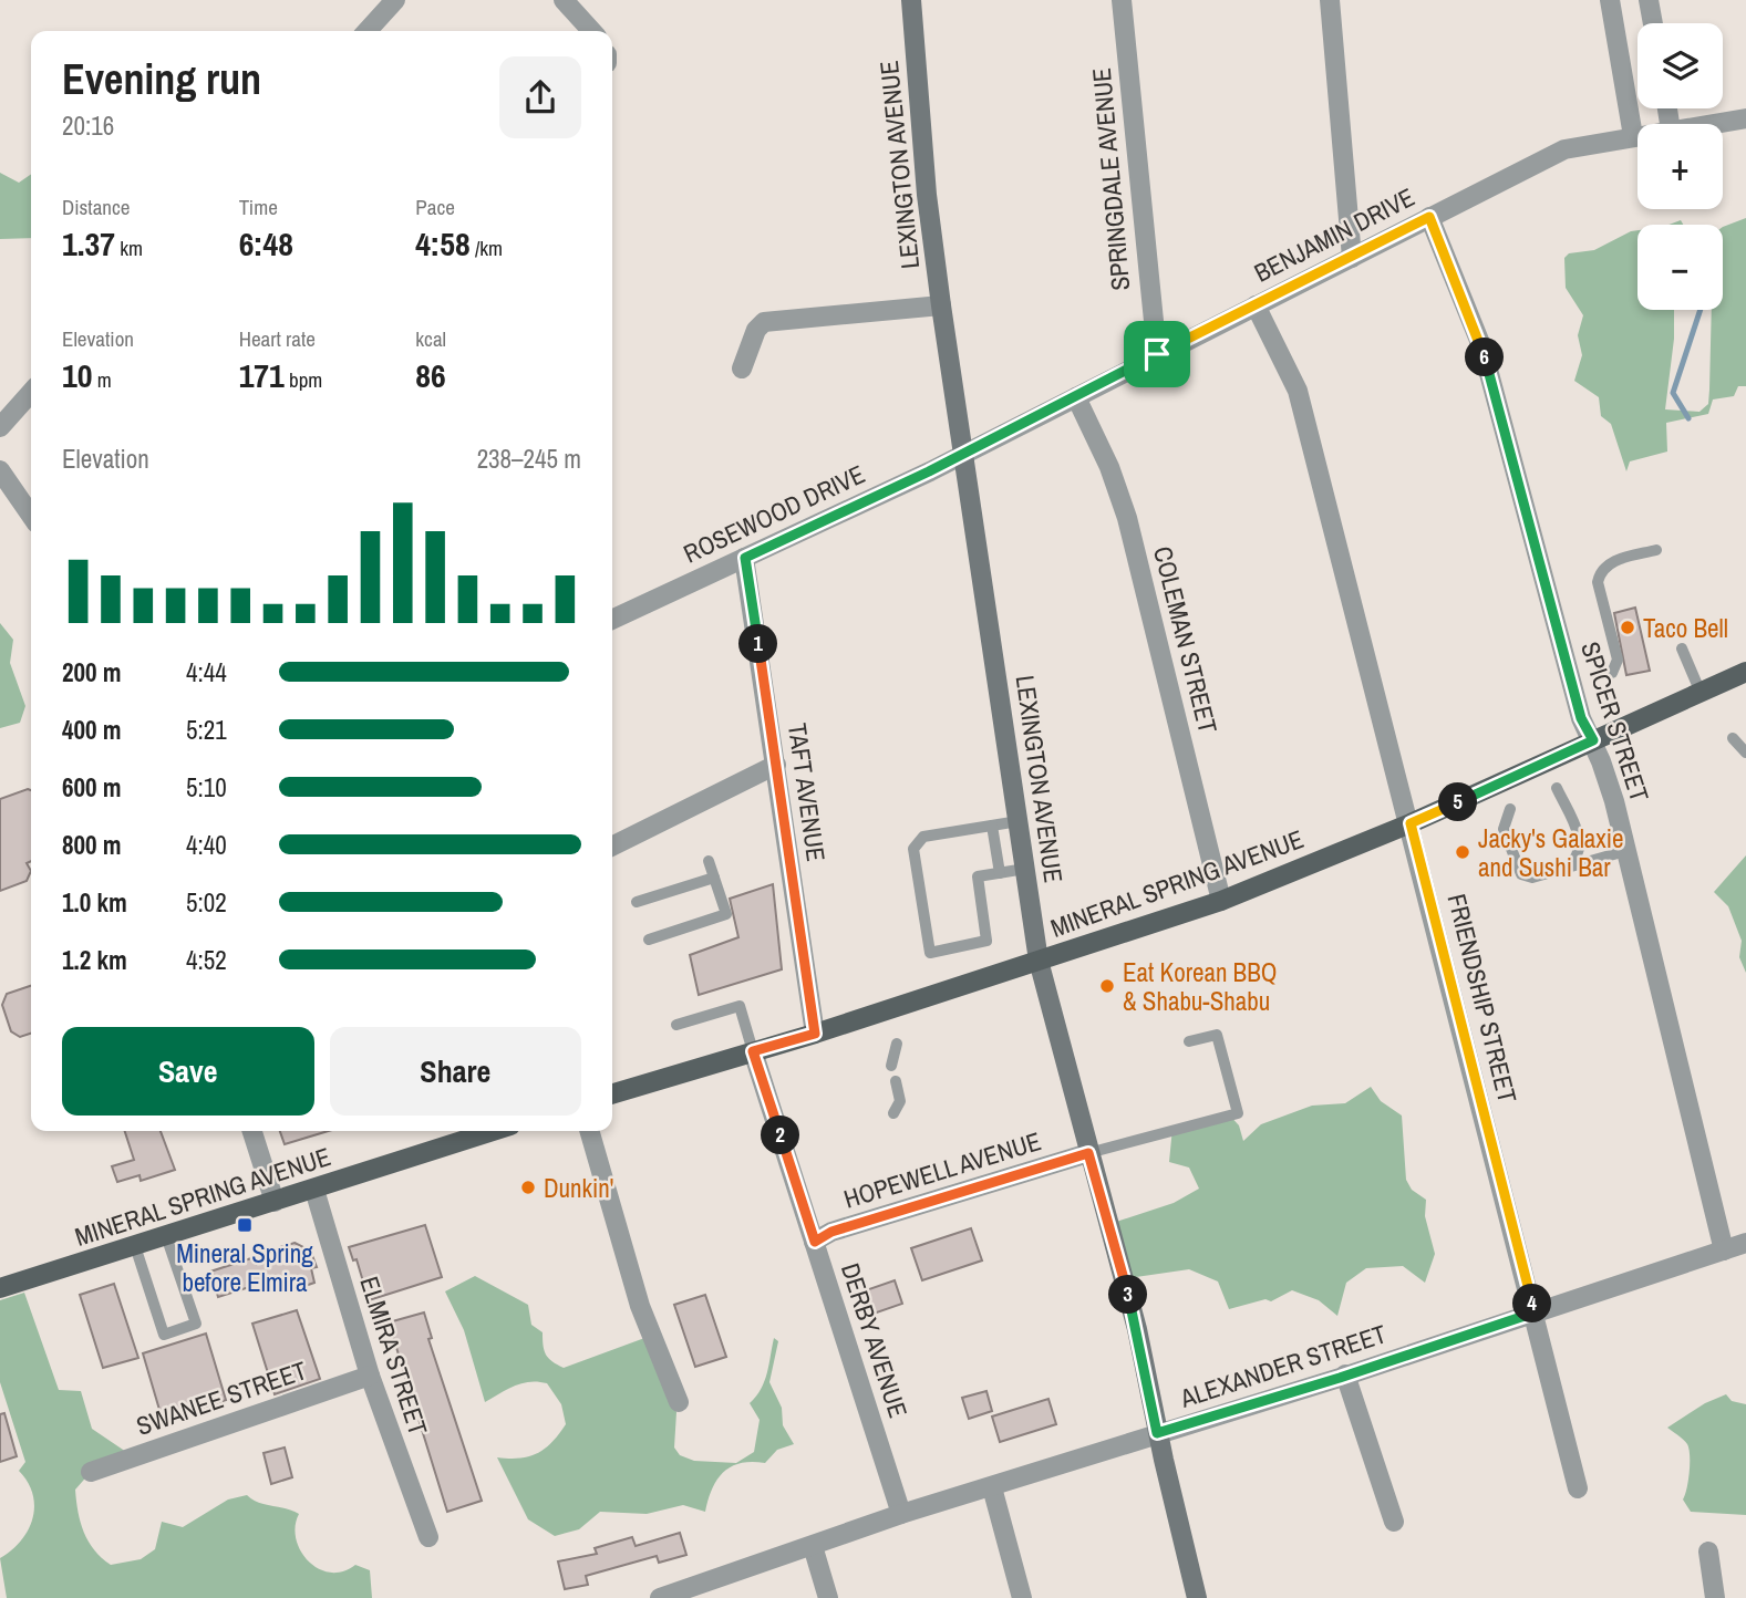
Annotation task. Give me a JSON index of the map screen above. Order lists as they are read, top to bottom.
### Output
{
  "streets": {
    "main road": ["MINERAL SPRING AVENUE"],
    "street": [
      "LEXINGTON AVENUE",
      "SPRINGDALE AVENUE",
      "BENJAMIN DRIVE",
      "ROSEWOOD DRIVE",
      "COLEMAN STREET",
      "SPICER STREET",
      "TAFT AVENUE",
      "FRIENDSHIP STREET",
      "HOPEWELL AVENUE",
      "DERBY AVENUE",
      "ELMIRA STREET",
      "ALEXANDER STREET",
      "SWANEE STREET"
    ]
  },
  "crossings": [
    ["LEXINGTON AVENUE", "BENJAMIN DRIVE"],
    ["LEXINGTON AVENUE", "ROSEWOOD DRIVE"],
    ["LEXINGTON AVENUE", "MINERAL SPRING AVENUE"],
    ["LEXINGTON AVENUE", "HOPEWELL AVENUE"],
    ["LEXINGTON AVENUE", "ALEXANDER STREET"],
    ["SPRINGDALE AVENUE", "BENJAMIN DRIVE"],
    ["BENJAMIN DRIVE", "ROSEWOOD DRIVE"],
    ["BENJAMIN DRIVE", "COLEMAN STREET"],
    ["BENJAMIN DRIVE", "SPICER STREET"],
    ["BENJAMIN DRIVE", "FRIENDSHIP STREET"],
    ["ROSEWOOD DRIVE", "TAFT AVENUE"],
    ["COLEMAN STREET", "MINERAL SPRING AVENUE"],
    ["SPICER STREET", "MINERAL SPRING AVENUE"],
    ["SPICER STREET", "ALEXANDER STREET"],
    ["TAFT AVENUE", "MINERAL SPRING AVENUE"],
    ["MINERAL SPRING AVENUE", "FRIENDSHIP STREET"],
    ["MINERAL SPRING AVENUE", "DERBY AVENUE"],
    ["MINERAL SPRING AVENUE", "ELMIRA STREET"],
    ["FRIENDSHIP STREET", "ALEXANDER STREET"],
    ["HOPEWELL AVENUE", "DERBY AVENUE"],
    ["DERBY AVENUE", "ALEXANDER STREET"],
    ["ELMIRA STREET", "SWANEE STREET"]
  ],
  "places": {
    "other": [
      "Taco Bell",
      "Jacky's Galaxie and Sushi Bar",
      "Eat Korean BBQ & Shabu-Shabu",
      "Dunkin'"
    ],
    "transit": ["Mineral Spring before Elmira"]
  },
  "page": {
    "map_buttons": ["+", "−"],
    "heading": ["Evening run", "20:16"],
    "stats": [
      ["Distance", "1.37 km"],
      ["Time", "6:48"],
      ["Pace", "4:58 /km"],
      ["Elevation", "10 m"],
      ["Heart rate", "171 bpm"],
      ["kcal", "86"]
    ],
    "pins": [
      "6",
      "1",
      "5",
      "2",
      "3",
      "4"
    ],
    "chart": ["Elevation", "238–245 m"],
    "list": [
      {
        "name": "200 m",
        "note": "4:44"
      },
      {
        "name": "400 m",
        "note": "5:21"
      },
      {
        "name": "600 m",
        "note": "5:10"
      },
      {
        "name": "800 m",
        "note": "4:40"
      },
      {
        "name": "1.0 km",
        "note": "5:02"
      },
      {
        "name": "1.2 km",
        "note": "4:52"
      }
    ],
    "buttons": ["Save", "Share"]
  }
}
